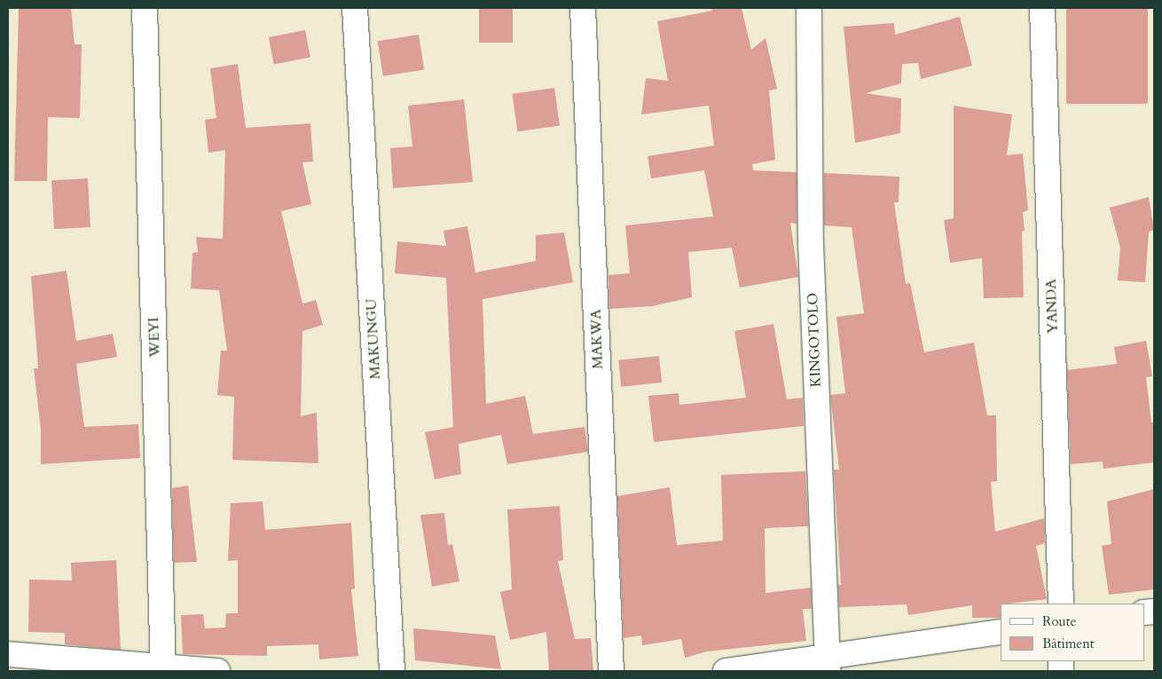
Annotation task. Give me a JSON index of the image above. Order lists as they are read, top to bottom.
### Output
{
  "streets": {
    "street": [
      "YANDA",
      "WEYI",
      "MAKUNGU",
      "MAKWA",
      "KINGOTOLO"
    ]
  },
  "legend": ["Route", "Bâtiment"]
}
